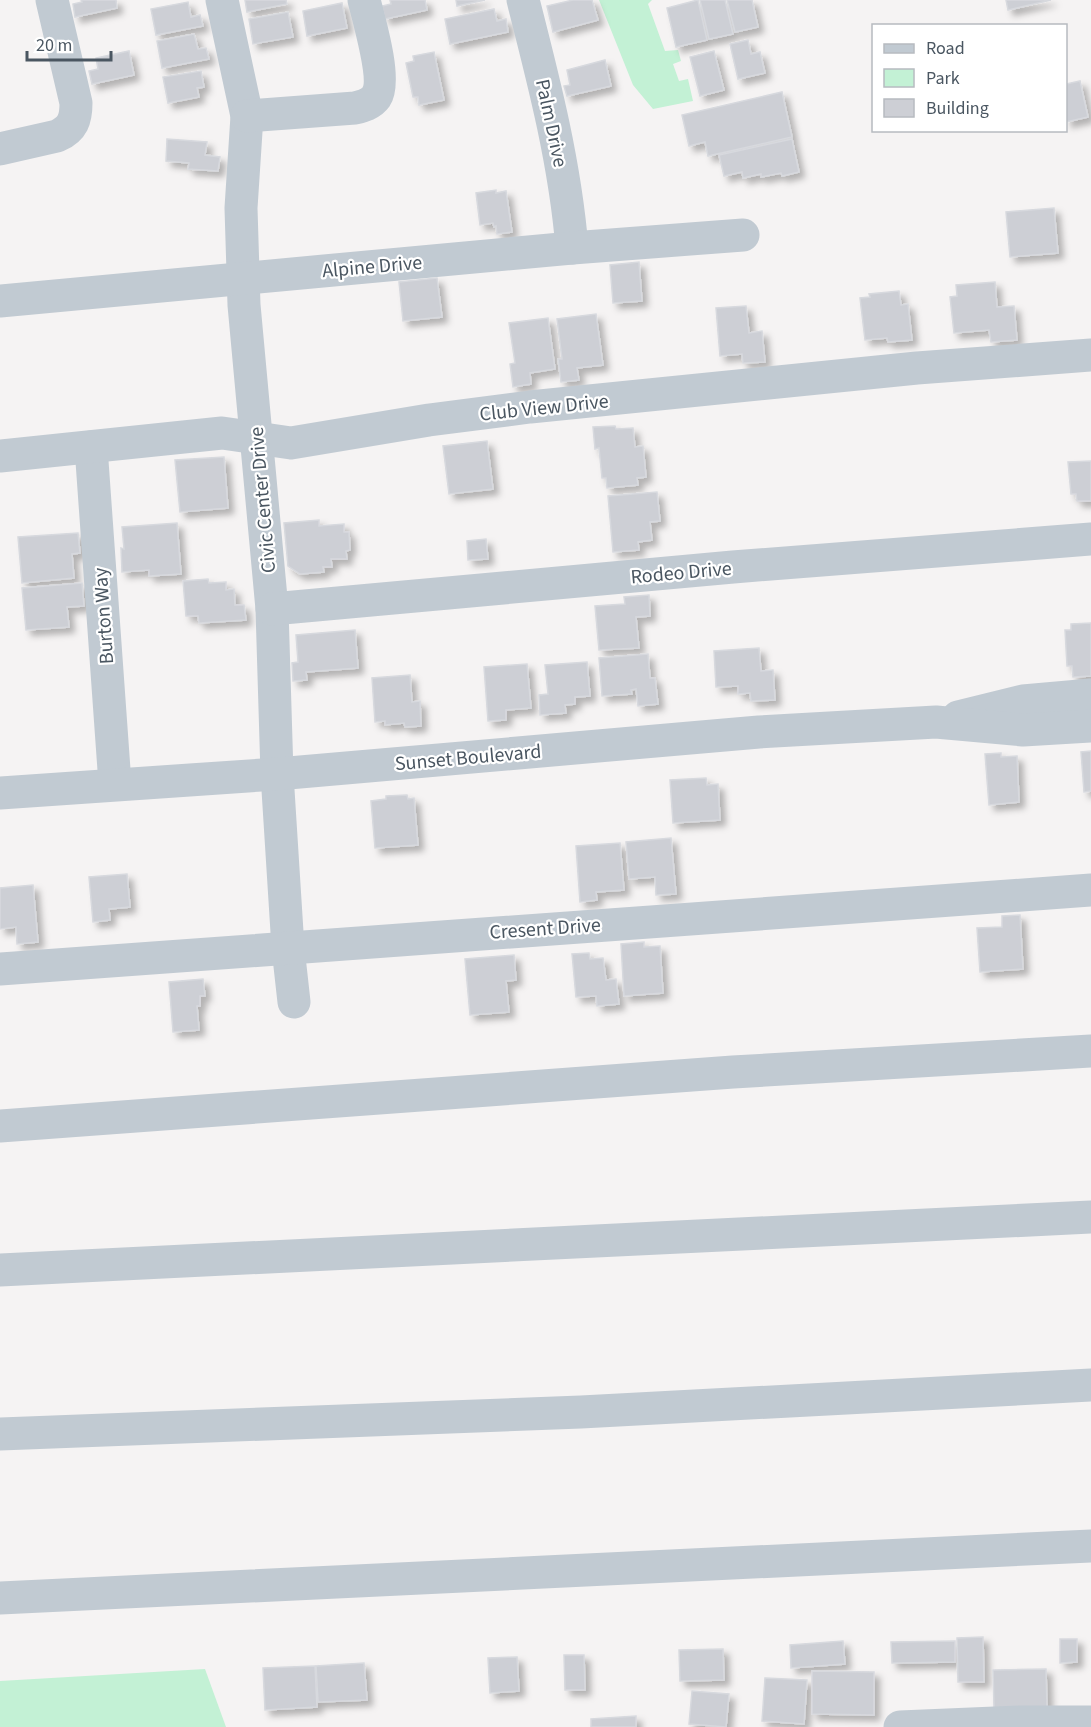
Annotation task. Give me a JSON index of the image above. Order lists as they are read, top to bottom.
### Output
{
  "streets": {
    "street": [
      "Palm Drive",
      "Alpine Drive",
      "Club View Drive",
      "Civic Center Drive",
      "Rodeo Drive",
      "Burton Way",
      "Sunset Boulevard",
      "Cresent Drive"
    ]
  },
  "crossings": [
    ["Palm Drive", "Alpine Drive"],
    ["Alpine Drive", "Civic Center Drive"],
    ["Club View Drive", "Civic Center Drive"],
    ["Club View Drive", "Burton Way"],
    ["Civic Center Drive", "Rodeo Drive"],
    ["Civic Center Drive", "Sunset Boulevard"],
    ["Civic Center Drive", "Cresent Drive"],
    ["Burton Way", "Sunset Boulevard"]
  ],
  "legend": ["Road", "Park", "Building"],
  "scale_bar": "20 m"
}
